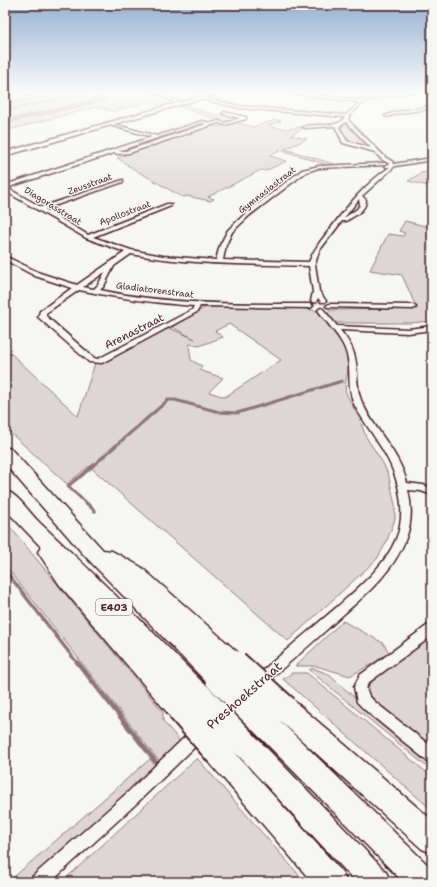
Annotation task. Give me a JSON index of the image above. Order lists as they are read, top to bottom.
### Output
{
  "streets": {
    "street": [
      "Zeusstraat",
      "Gymnasiastraat",
      "Diagorasstraat",
      "Apollostraat",
      "Gladiatorenstraat",
      "Arenastraat",
      "Preshoekstraat"
    ]
  },
  "crossings": [
    ["Zeusstraat", "Diagorasstraat"],
    ["Gymnasiastraat", "Diagorasstraat"],
    ["Diagorasstraat", "Apollostraat"],
    ["Gladiatorenstraat", "Arenastraat"],
    ["Gladiatorenstraat", "Preshoekstraat"]
  ]
}
